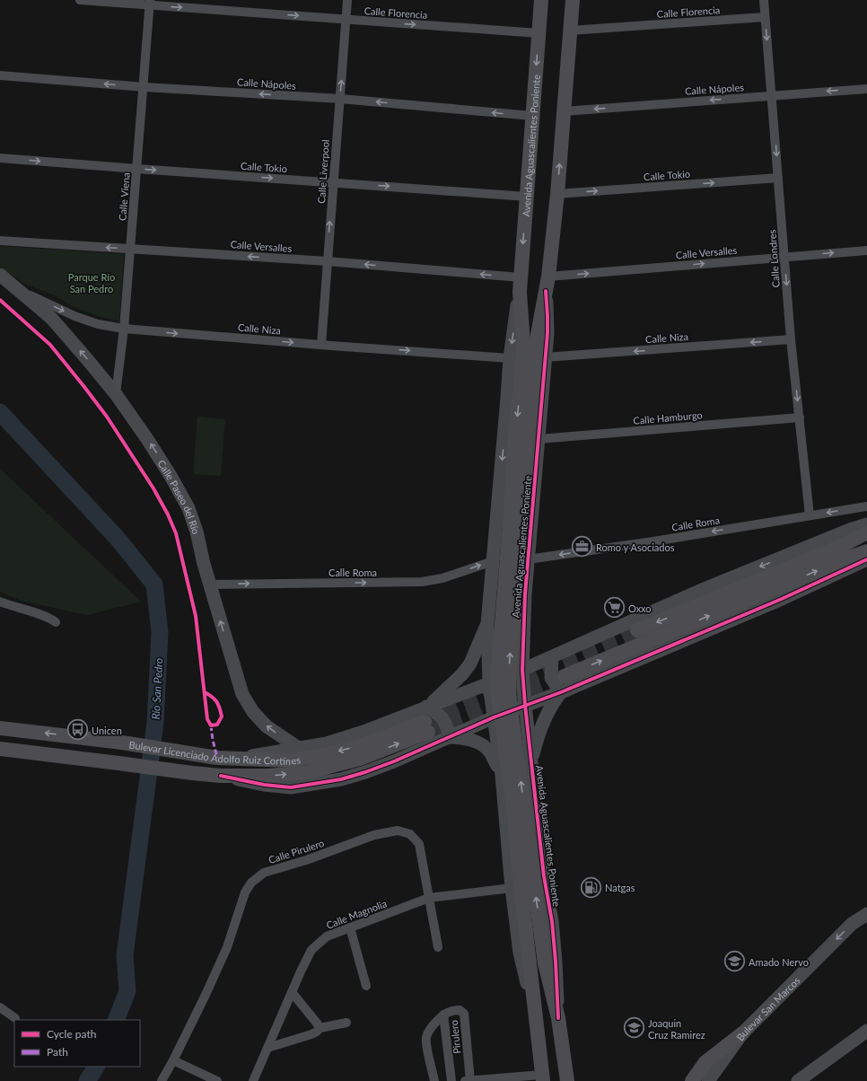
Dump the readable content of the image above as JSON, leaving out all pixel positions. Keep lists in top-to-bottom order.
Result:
{
  "streets": {
    "main road": ["Avenida Aguascalientes Poniente", "Bulevar Licenciado Adolfo Ruiz Cortines"],
    "street": [
      "Calle Florencia",
      "Calle Nápoles",
      "Calle Tokio",
      "Calle Liverpool",
      "Calle Viena",
      "Calle Versalles",
      "Calle Londres",
      "Calle Niza",
      "Calle Hamburgo",
      "Calle Paseo del Río",
      "Calle Roma",
      "Calle Pirulero",
      "Calle Magnolia",
      "Bulevar San Marcos",
      "Pirulero"
    ]
  },
  "crossings": [
    ["Calle Florencia", "Avenida Aguascalientes Poniente"],
    ["Calle Florencia", "Calle Liverpool"],
    ["Calle Florencia", "Calle Viena"],
    ["Calle Florencia", "Calle Londres"],
    ["Calle Nápoles", "Avenida Aguascalientes Poniente"],
    ["Calle Nápoles", "Calle Liverpool"],
    ["Calle Nápoles", "Calle Viena"],
    ["Calle Nápoles", "Calle Londres"],
    ["Avenida Aguascalientes Poniente", "Calle Tokio"],
    ["Avenida Aguascalientes Poniente", "Calle Versalles"],
    ["Avenida Aguascalientes Poniente", "Calle Niza"],
    ["Avenida Aguascalientes Poniente", "Calle Hamburgo"],
    ["Avenida Aguascalientes Poniente", "Calle Roma"],
    ["Avenida Aguascalientes Poniente", "Bulevar Licenciado Adolfo Ruiz Cortines"],
    ["Avenida Aguascalientes Poniente", "Calle Magnolia"],
    ["Calle Tokio", "Calle Liverpool"],
    ["Calle Tokio", "Calle Viena"],
    ["Calle Tokio", "Calle Londres"],
    ["Calle Liverpool", "Calle Versalles"],
    ["Calle Liverpool", "Calle Niza"],
    ["Calle Viena", "Calle Versalles"],
    ["Calle Viena", "Calle Niza"],
    ["Calle Viena", "Calle Paseo del Río"],
    ["Calle Versalles", "Calle Londres"],
    ["Calle Londres", "Calle Niza"],
    ["Calle Londres", "Calle Hamburgo"],
    ["Calle Londres", "Calle Roma"],
    ["Calle Niza", "Calle Paseo del Río"],
    ["Calle Paseo del Río", "Calle Roma"],
    ["Calle Paseo del Río", "Bulevar Licenciado Adolfo Ruiz Cortines"],
    ["Calle Pirulero", "Calle Magnolia"]
  ],
  "one_way": [
    "Calle Florencia",
    "Calle Nápoles",
    "Calle Tokio",
    "Calle Liverpool",
    "Calle Londres",
    "Calle Paseo del Río"
  ],
  "water": ["Río San Pedro"],
  "parks": ["Parque Río San Pedro"],
  "places": {
    "office": ["Romo y Asociados"],
    "supermarket": ["Oxxo"],
    "bus stop": ["Unicen"],
    "fuel station": ["Natgas"],
    "school or university": ["Amado Nervo", "Joaquin Cruz Ramirez"]
  },
  "legend": ["Cycle path", "Path"]
}
